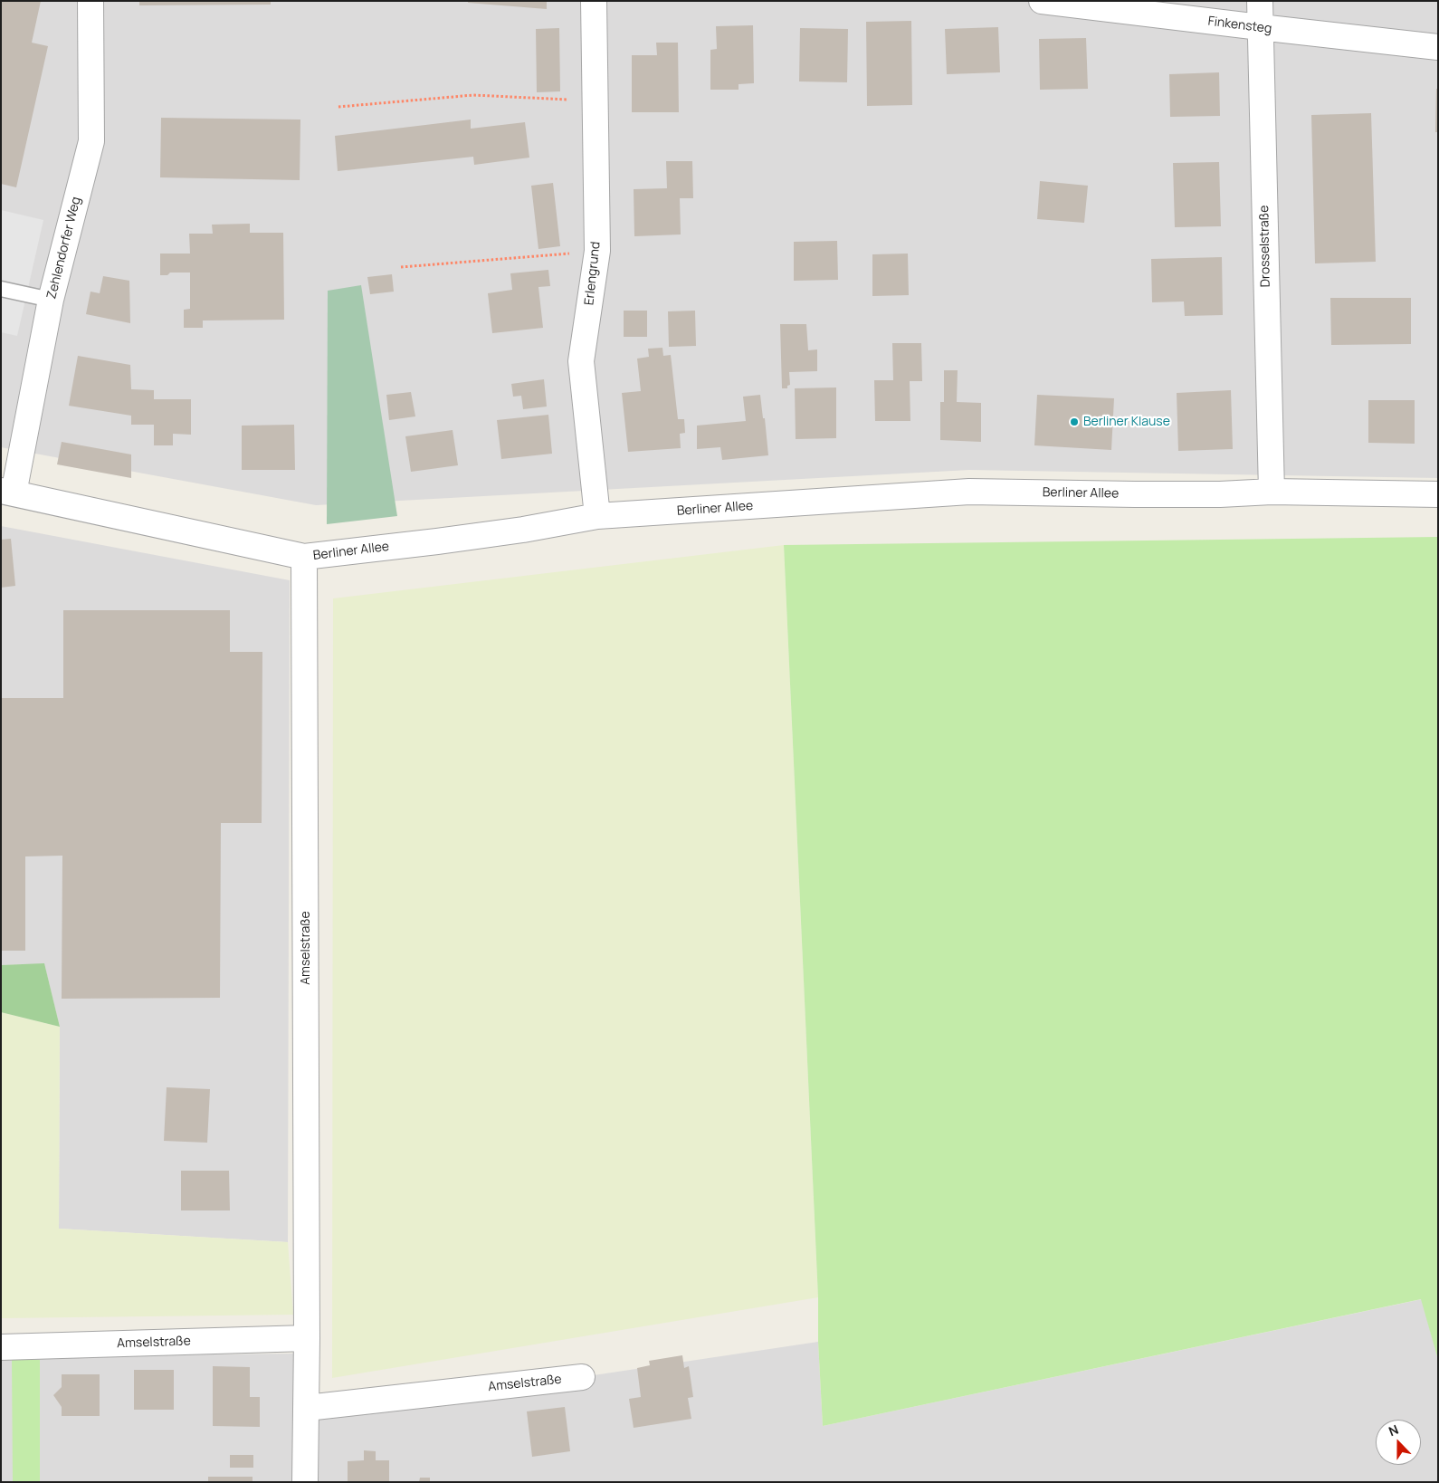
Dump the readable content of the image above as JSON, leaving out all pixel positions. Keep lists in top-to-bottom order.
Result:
{
  "streets": {
    "street": [
      "Finkensteg",
      "Drosselstraße",
      "Zehlendorfer Weg",
      "Erlengrund",
      "Berliner Allee",
      "Amselstraße"
    ]
  },
  "crossings": [
    ["Finkensteg", "Drosselstraße"],
    ["Drosselstraße", "Berliner Allee"],
    ["Zehlendorfer Weg", "Berliner Allee"],
    ["Erlengrund", "Berliner Allee"],
    ["Berliner Allee", "Amselstraße"]
  ],
  "places": ["Berliner Klause"],
  "north": "top"
}
